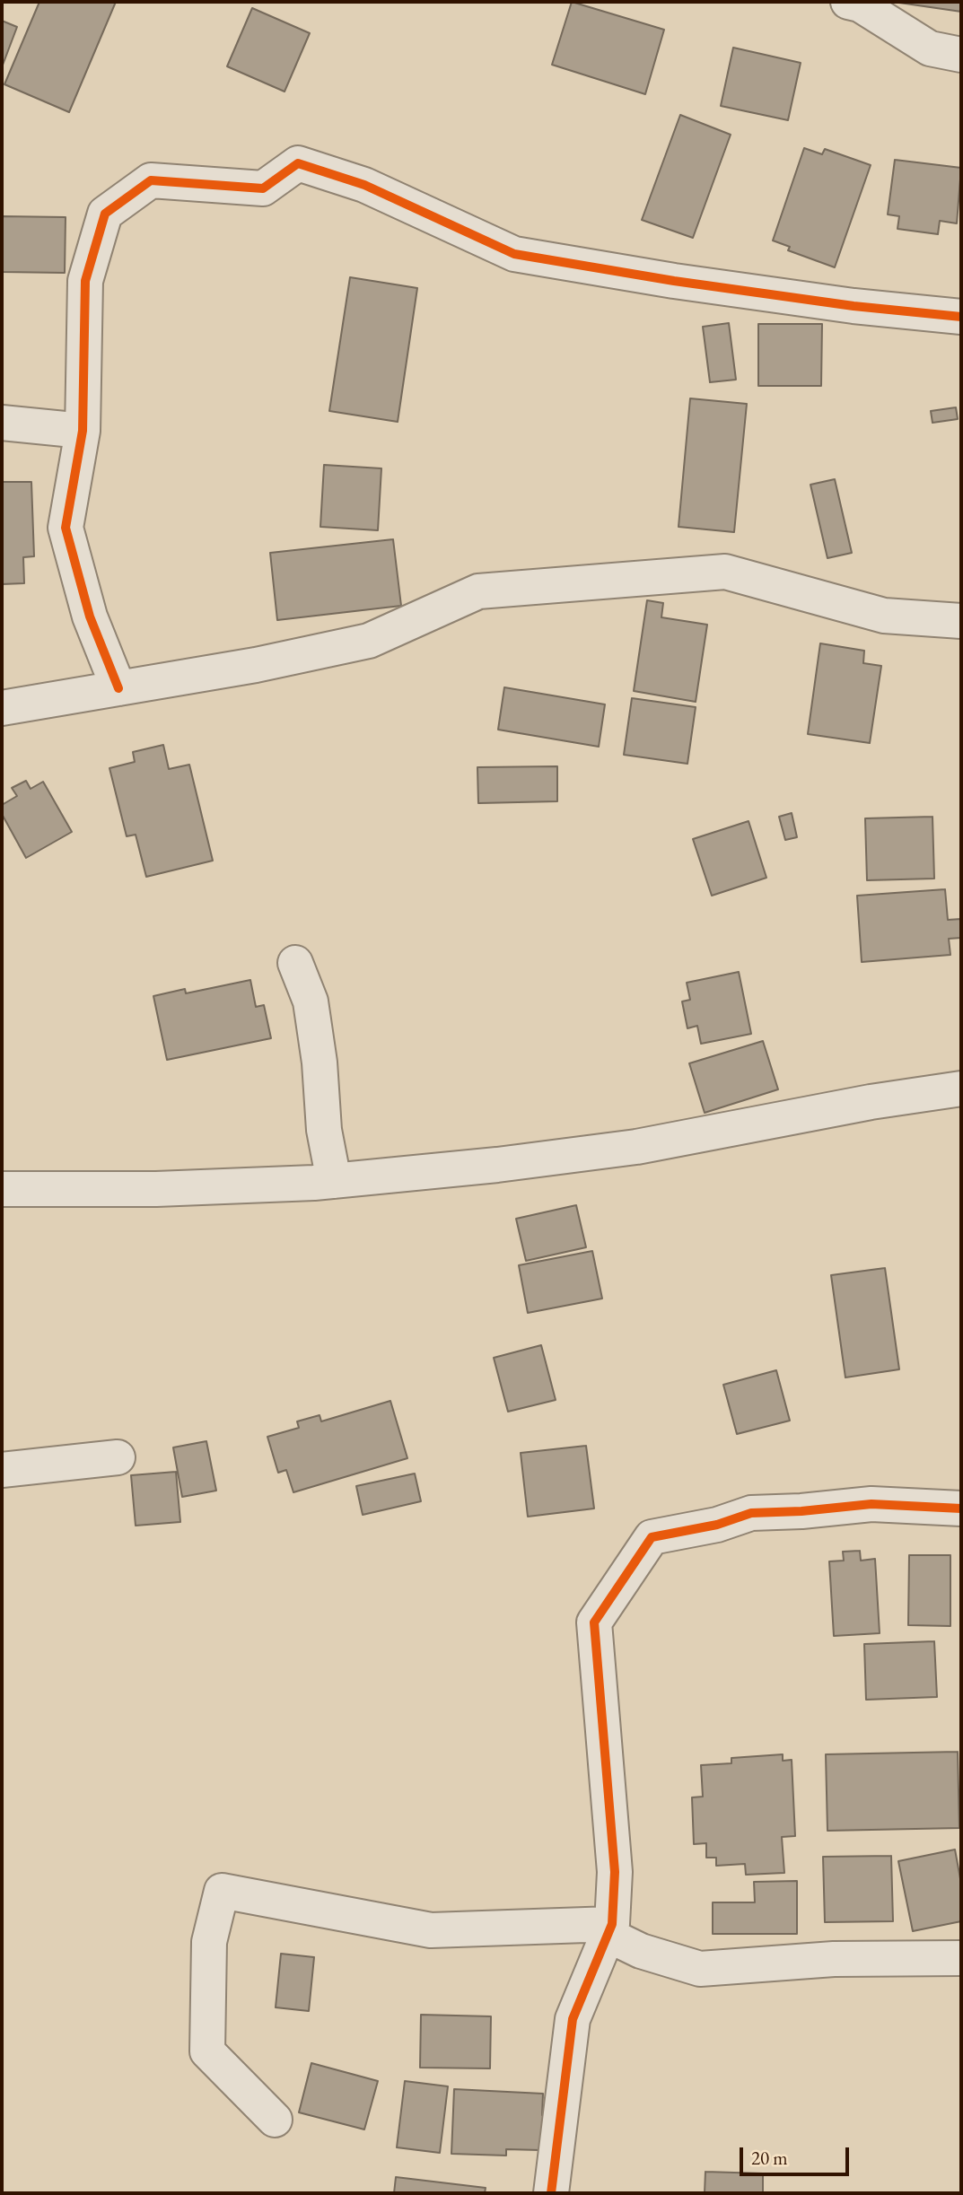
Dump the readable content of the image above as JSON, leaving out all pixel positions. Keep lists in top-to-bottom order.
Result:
{
  "scale_bar": "20 m"
}
